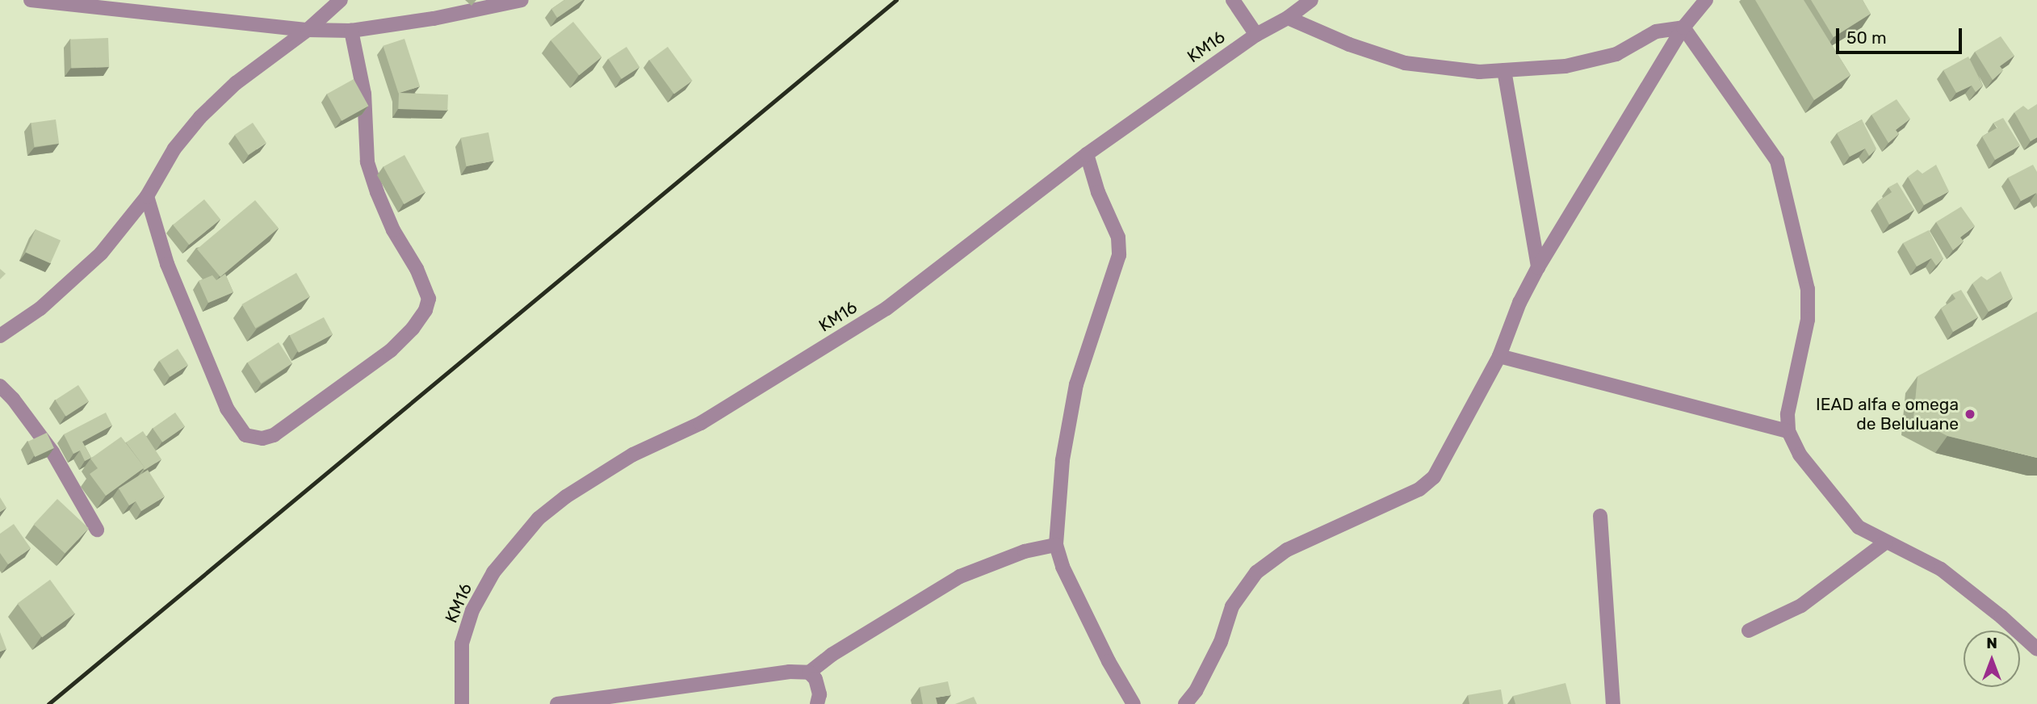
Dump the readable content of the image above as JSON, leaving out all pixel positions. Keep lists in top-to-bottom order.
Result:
{
  "streets": {
    "street": ["KM16"]
  },
  "places": ["IEAD alfa e omega de Beluluane"],
  "scale_bar": "50 m",
  "north": "top"
}
